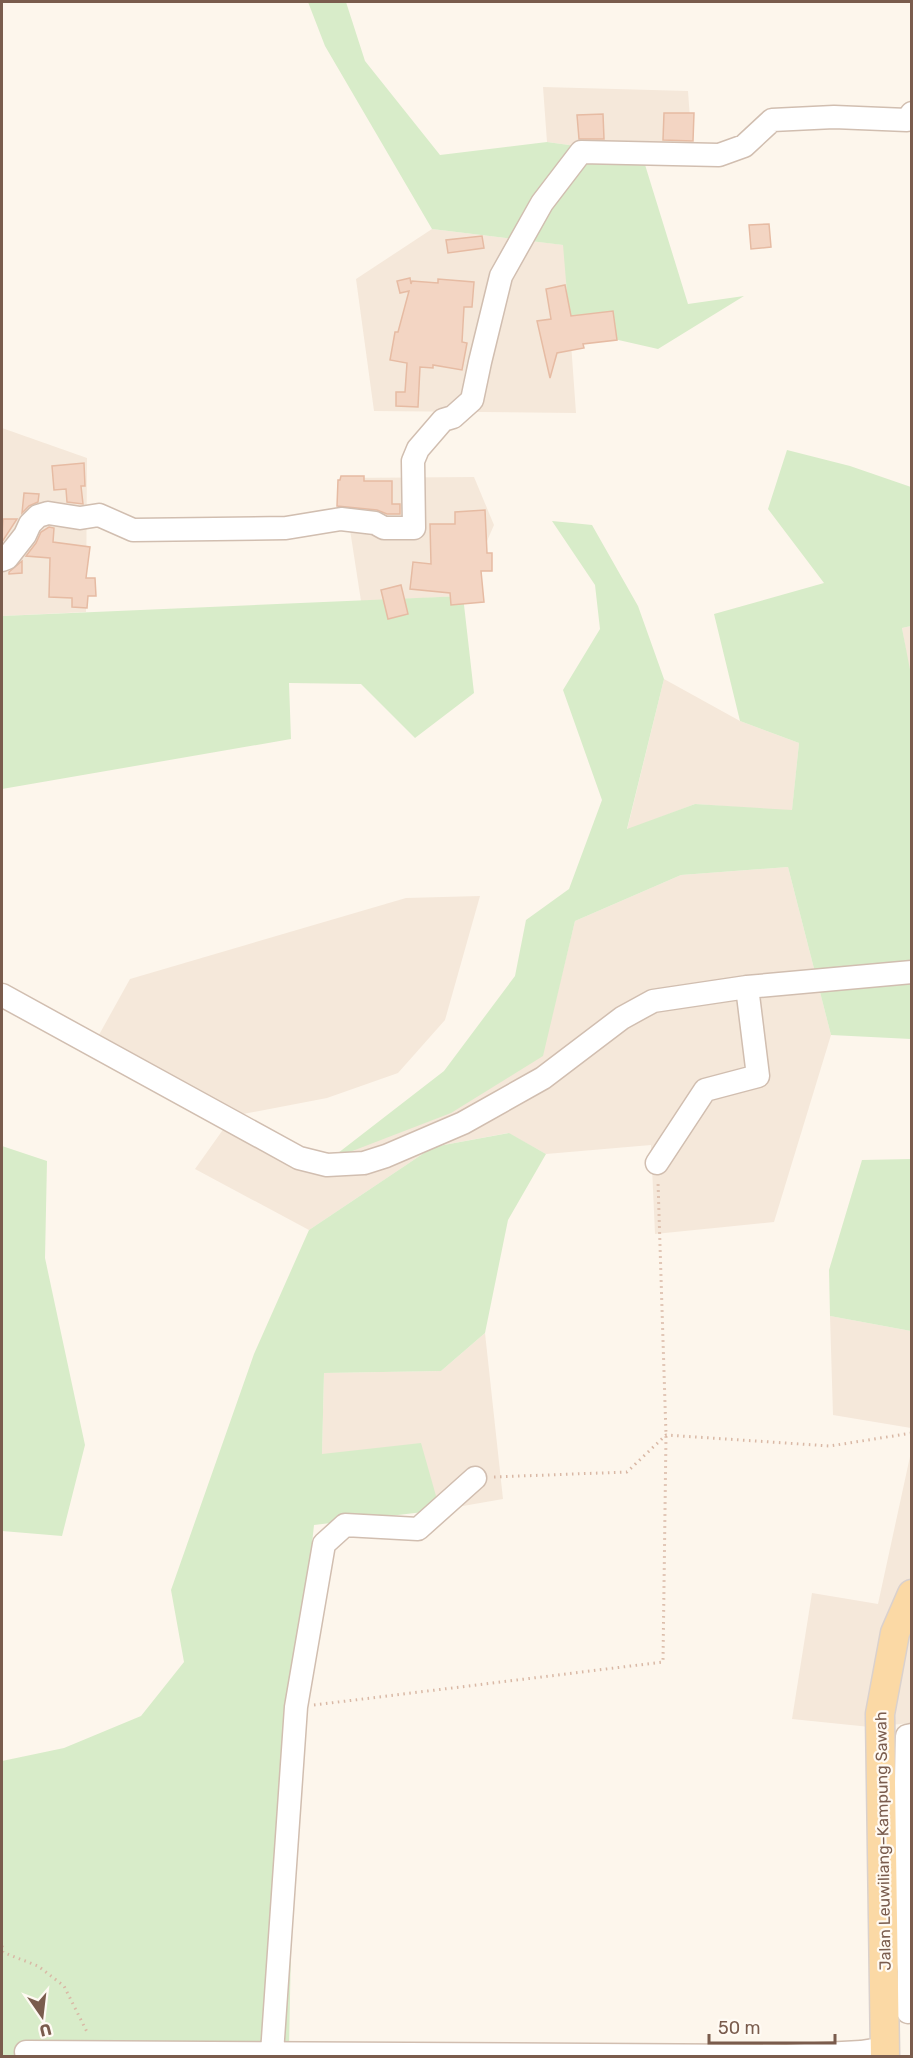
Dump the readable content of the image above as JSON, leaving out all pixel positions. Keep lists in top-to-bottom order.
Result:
{
  "streets": {
    "main road": ["Jalan Leuwiliang–Kampung Sawah"]
  },
  "scale_bar": "50 m",
  "north": "bottom"
}
